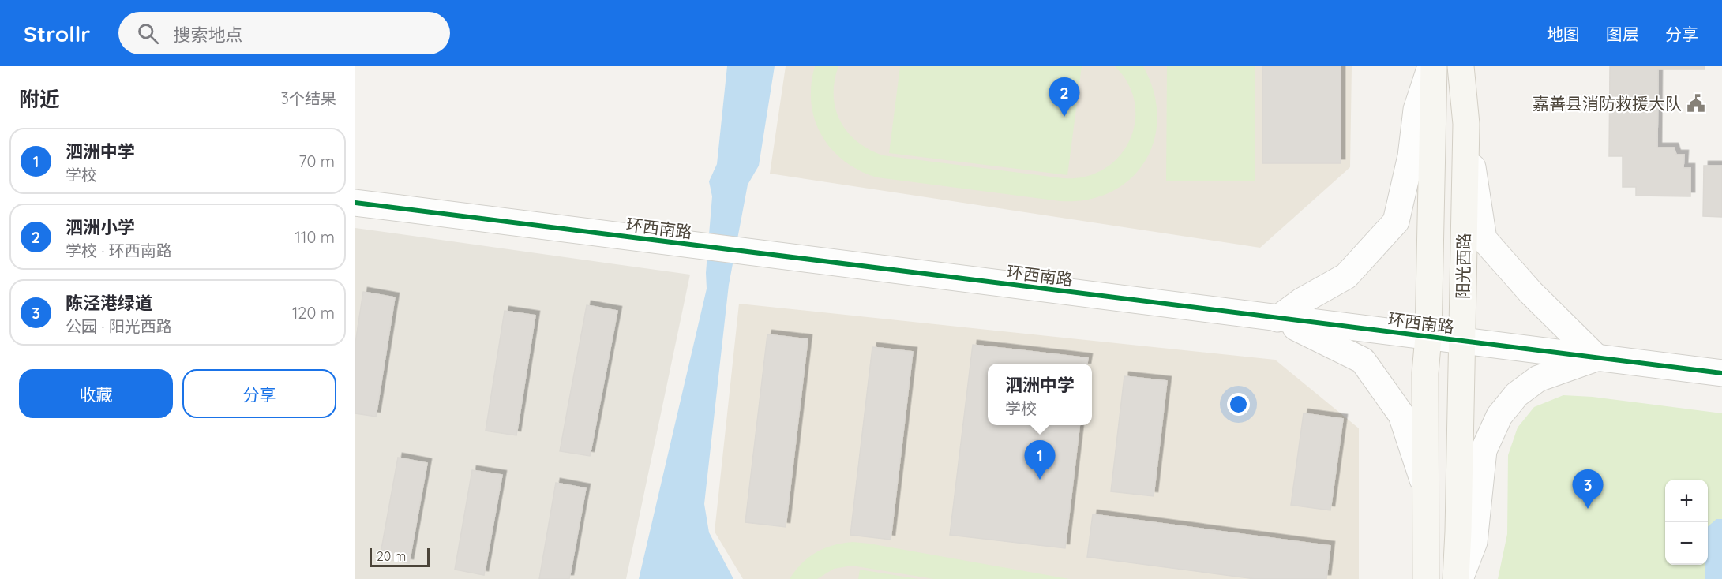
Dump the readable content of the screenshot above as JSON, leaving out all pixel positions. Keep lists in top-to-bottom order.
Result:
{
  "streets": {
    "main road": ["阳光西路"],
    "street": ["环西南路"]
  },
  "crossings": [
    ["环西南路", "阳光西路"]
  ],
  "places": {
    "public building": ["嘉善县消防救援大队"]
  },
  "scale_bar": "20 m",
  "page": {
    "header": "Strollr",
    "search": "搜索地点",
    "nav": ["地图", "图层", "分享"],
    "heading": ["附近", "3个结果"],
    "pins": ["2", "1", "3"],
    "list": [
      {
        "mark": "1",
        "name": "泗洲中学",
        "note": "学校",
        "value": "70 m"
      },
      {
        "mark": "2",
        "name": "泗洲小学",
        "note": "学校 · 环西南路",
        "value": "110 m"
      },
      {
        "mark": "3",
        "name": "陈泾港绿道",
        "note": "公园 · 阳光西路",
        "value": "120 m"
      }
    ],
    "buttons": ["收藏", "分享"],
    "popup": ["泗洲中学", "学校"],
    "map_buttons": ["+", "−"],
    "scale": "20 m"
  }
}
